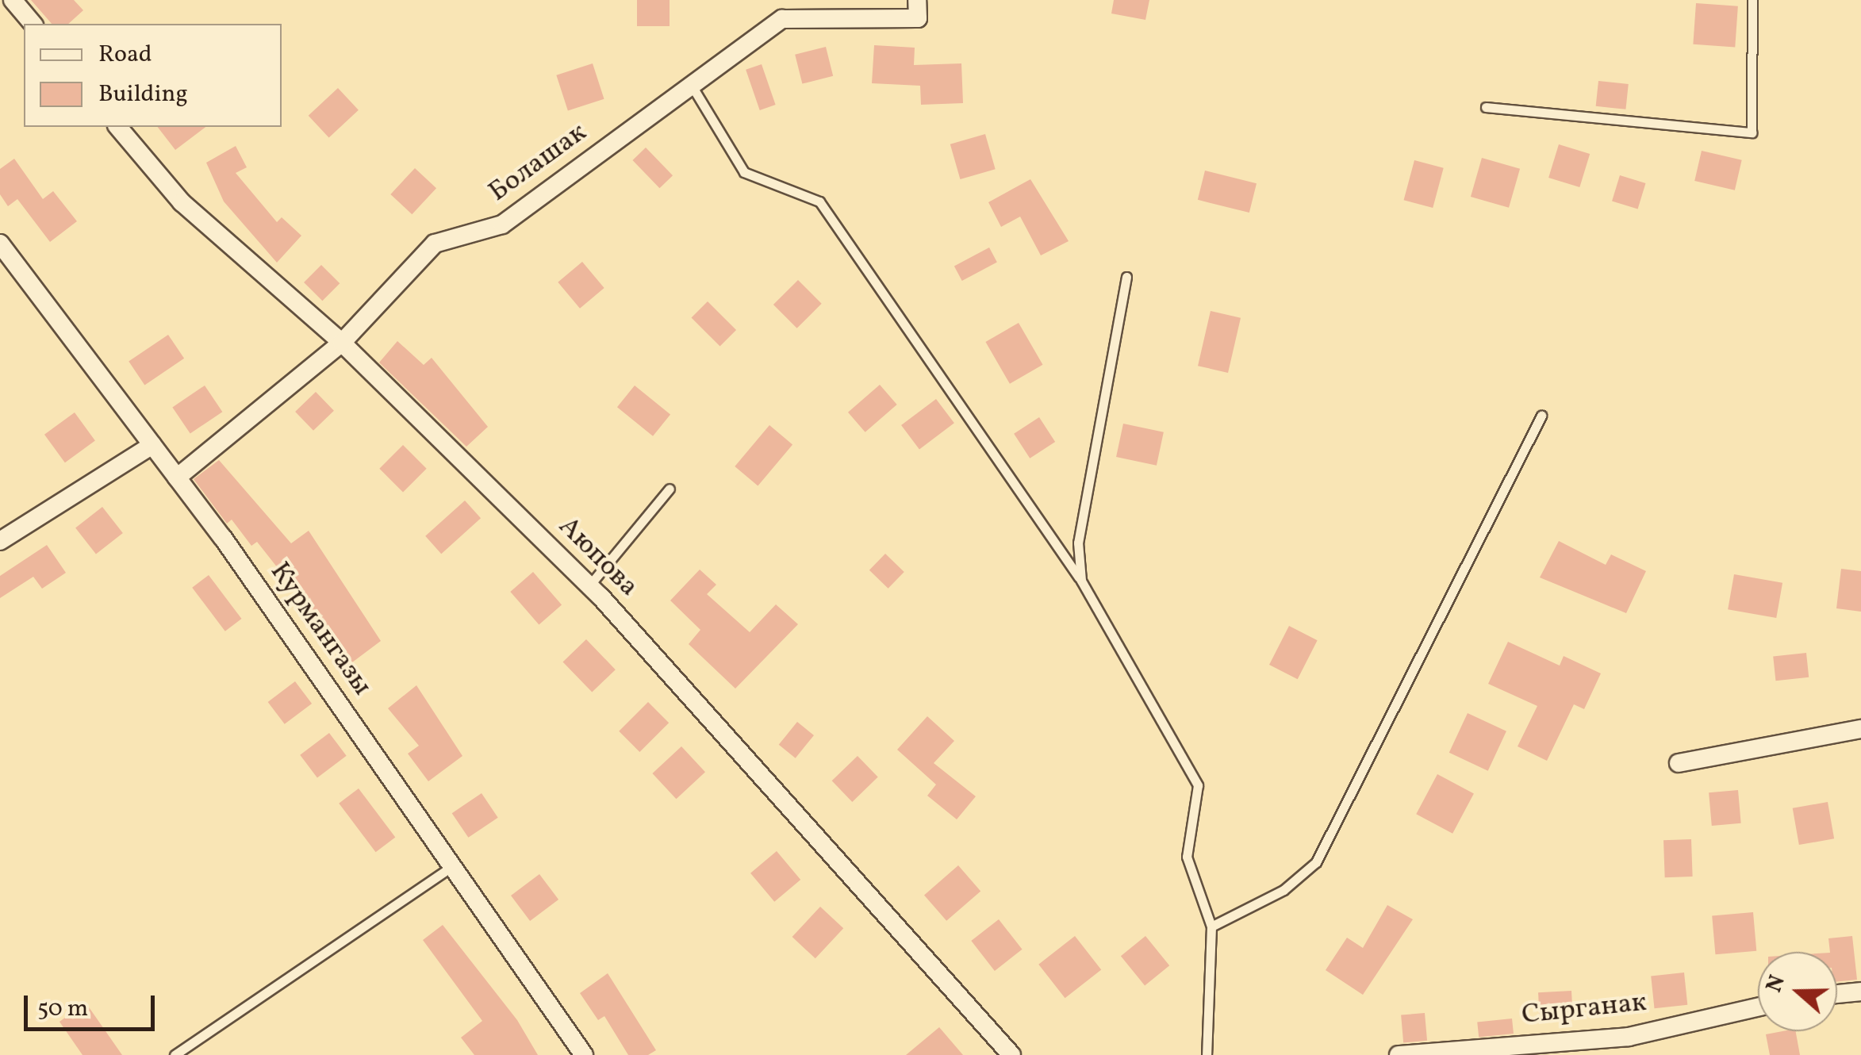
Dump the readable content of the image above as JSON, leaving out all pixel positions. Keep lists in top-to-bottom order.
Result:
{
  "streets": {
    "street": [
      "Болашак",
      "Аюпова",
      "Курмангазы",
      "Сырганак"
    ]
  },
  "crossings": [
    ["Болашак", "Аюпова"],
    ["Болашак", "Курмангазы"]
  ],
  "legend": ["Road", "Building"],
  "scale_bar": "50 m",
  "north": "left"
}
